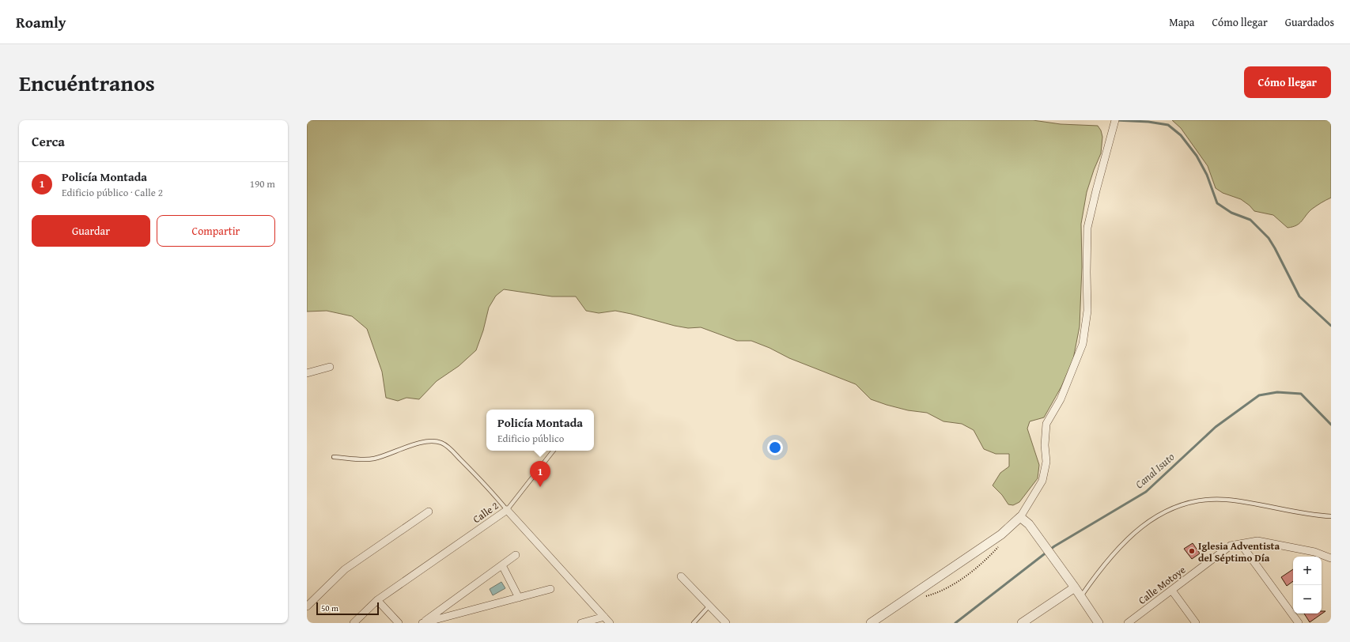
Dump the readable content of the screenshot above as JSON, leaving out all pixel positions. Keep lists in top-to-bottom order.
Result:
{
  "streets": {
    "street": ["Calle 2", "Calle Motoye"]
  },
  "water": ["Canal Isuto"],
  "places": ["Iglesia Adventista del Séptimo Día"],
  "scale_bar": "50 m",
  "page": {
    "header": "Roamly",
    "nav": ["Mapa", "Cómo llegar", "Guardados"],
    "title": "Encuéntranos",
    "buttons": [
      "Cómo llegar",
      ["Guardar", "Compartir"]
    ],
    "heading": "Cerca",
    "list": [
      {
        "mark": "1",
        "name": "Policía Montada",
        "note": "Edificio público · Calle 2",
        "value": "190 m"
      }
    ],
    "popup": ["Policía Montada", "Edificio público"],
    "pins": "1",
    "map_buttons": ["+", "−"],
    "scale": "50 m"
  }
}
